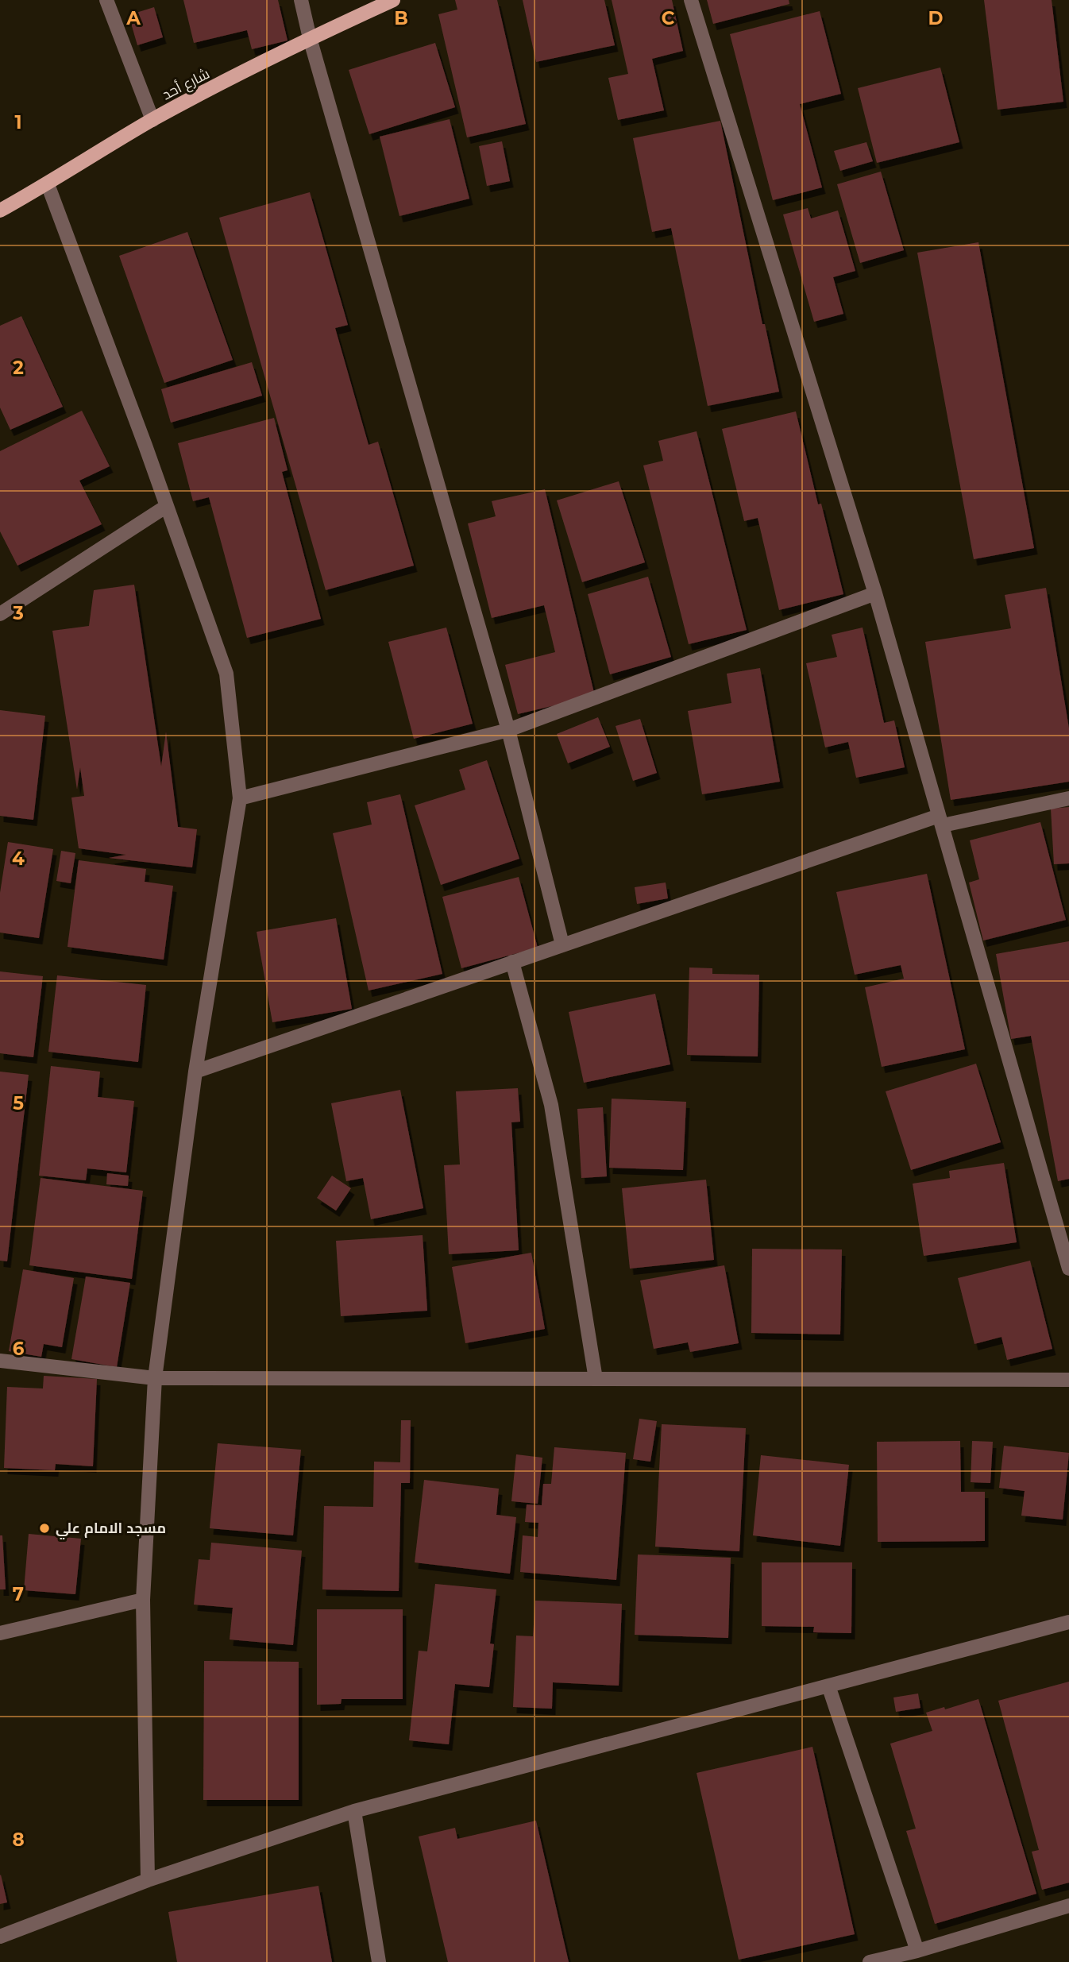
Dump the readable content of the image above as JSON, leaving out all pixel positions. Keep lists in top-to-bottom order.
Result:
{
  "streets": {
    "main road": ["شارع أحد"]
  },
  "places": ["مسجد الامام علي"],
  "grid": {
    "columns": [
      "A",
      "B",
      "C",
      "D"
    ],
    "rows": [
      "1",
      "2",
      "3",
      "4",
      "5",
      "6",
      "7",
      "8"
    ]
  }
}
